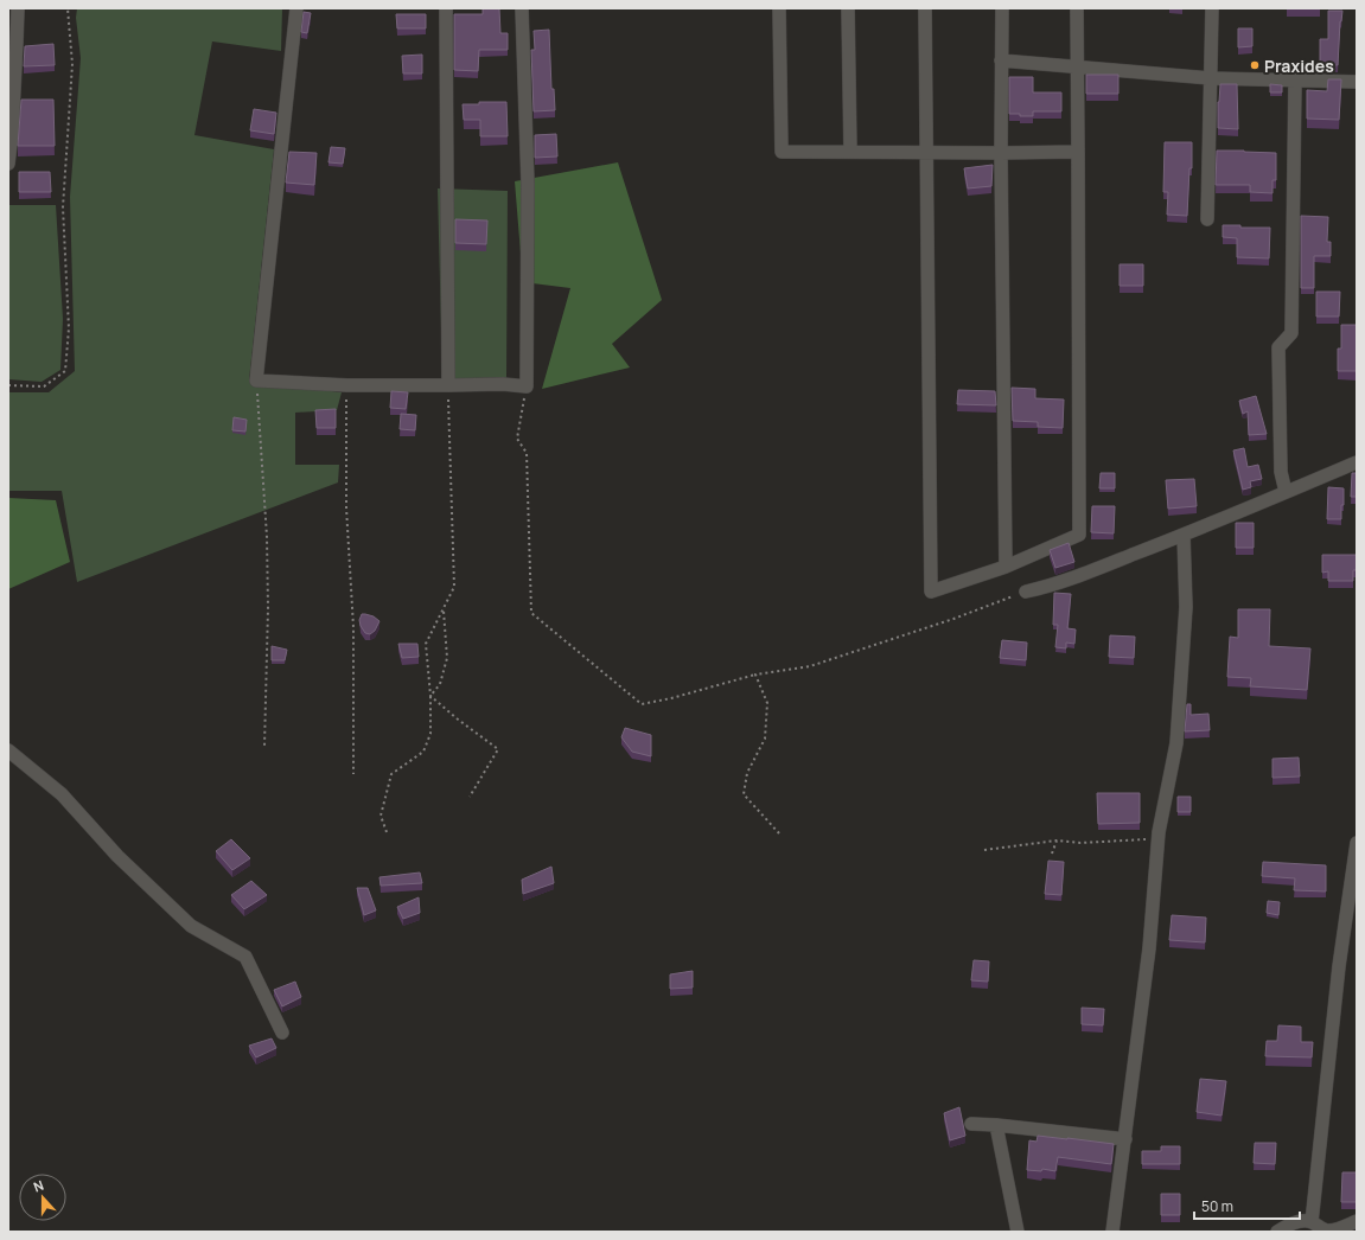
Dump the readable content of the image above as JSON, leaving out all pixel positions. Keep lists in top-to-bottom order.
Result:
{
  "places": ["Praxides"],
  "scale_bar": "50 m",
  "north": "top"
}
